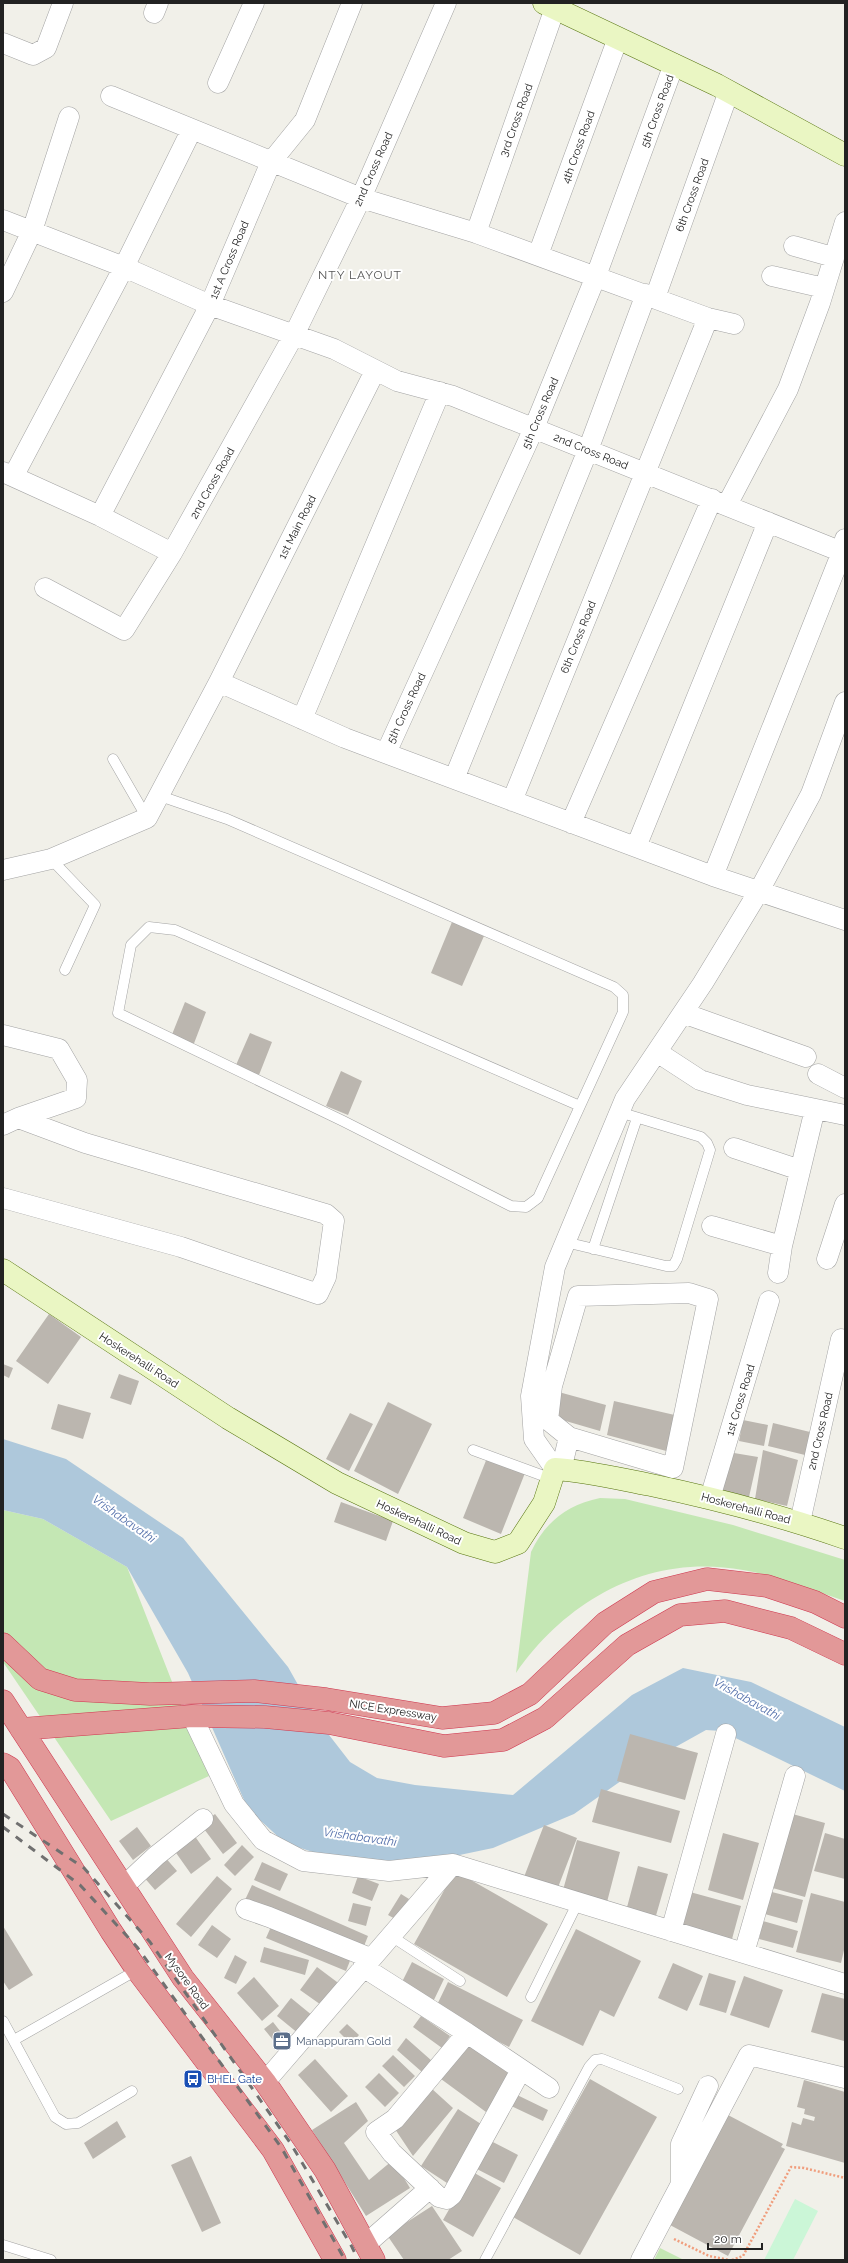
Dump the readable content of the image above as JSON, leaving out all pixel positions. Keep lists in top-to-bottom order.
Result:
{
  "streets": {
    "highway": ["NICE Expressway", "Mysore Road"],
    "street": [
      "5th Cross Road",
      "3rd Cross Road",
      "4th Cross Road",
      "2nd Cross Road",
      "6th Cross Road",
      "1st A Cross Road",
      "1st Main Road",
      "Hoskerehalli Road",
      "1st Cross Road"
    ]
  },
  "crossings": [
    ["5th Cross Road", "2nd Cross Road"],
    ["2nd Cross Road", "6th Cross Road"],
    ["2nd Cross Road", "1st A Cross Road"],
    ["2nd Cross Road", "1st Main Road"],
    ["2nd Cross Road", "Hoskerehalli Road"],
    ["Hoskerehalli Road", "1st Cross Road"]
  ],
  "districts": ["NTY LAYOUT"],
  "water": ["Vrishabavathi"],
  "places": {
    "office": ["Manappuram Gold"],
    "bus stop": ["BHEL Gate"]
  },
  "scale_bar": "20 m"
}
